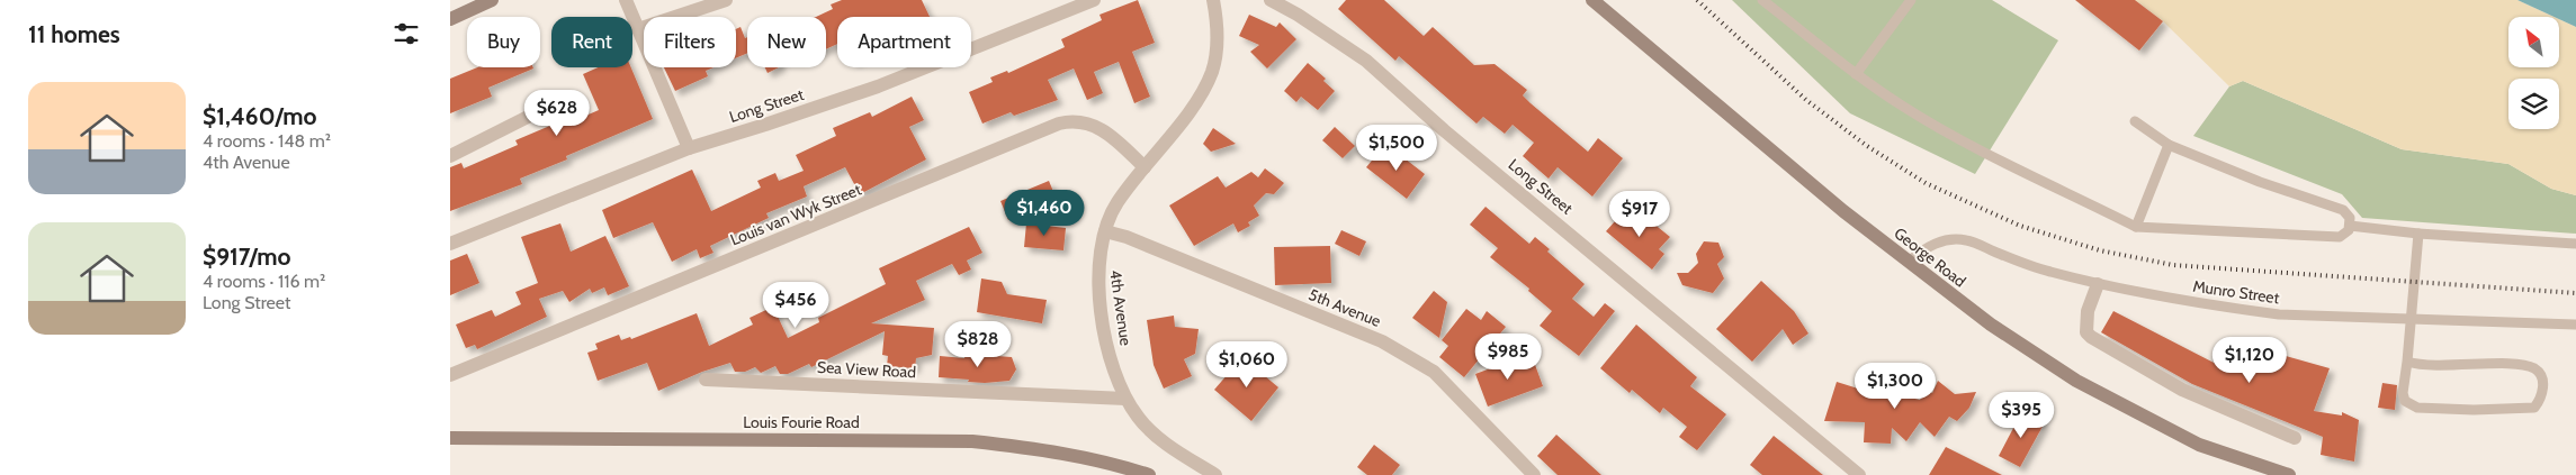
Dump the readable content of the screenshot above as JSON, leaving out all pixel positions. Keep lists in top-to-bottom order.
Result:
{
  "streets": {
    "street": [
      "Long Street",
      "Louis van Wyk Street",
      "George Road",
      "4th Avenue",
      "5th Avenue",
      "Sea View Road",
      "Louis Fourie Road"
    ],
    "lane": ["Munro Street"]
  },
  "crossings": [
    ["Louis van Wyk Street", "4th Avenue"],
    ["George Road", "Munro Street"],
    ["4th Avenue", "5th Avenue"],
    ["4th Avenue", "Sea View Road"]
  ],
  "north": "top left",
  "page": {
    "heading": "11 homes",
    "chip": [
      "Buy",
      "Rent",
      "Filters",
      "New",
      "Apartment"
    ],
    "list": [
      {
        "name": "$1,460/mo",
        "note": "4 rooms · 148 m² · 4th Avenue"
      },
      {
        "name": "$917/mo",
        "note": "4 rooms · 116 m² · Long Street"
      }
    ],
    "price": [
      "$628",
      "$1,500",
      "$1,460",
      "$917",
      "$456",
      "$828",
      "$985",
      "$1,120",
      "$1,060",
      "$1,300",
      "$395"
    ]
  }
}
